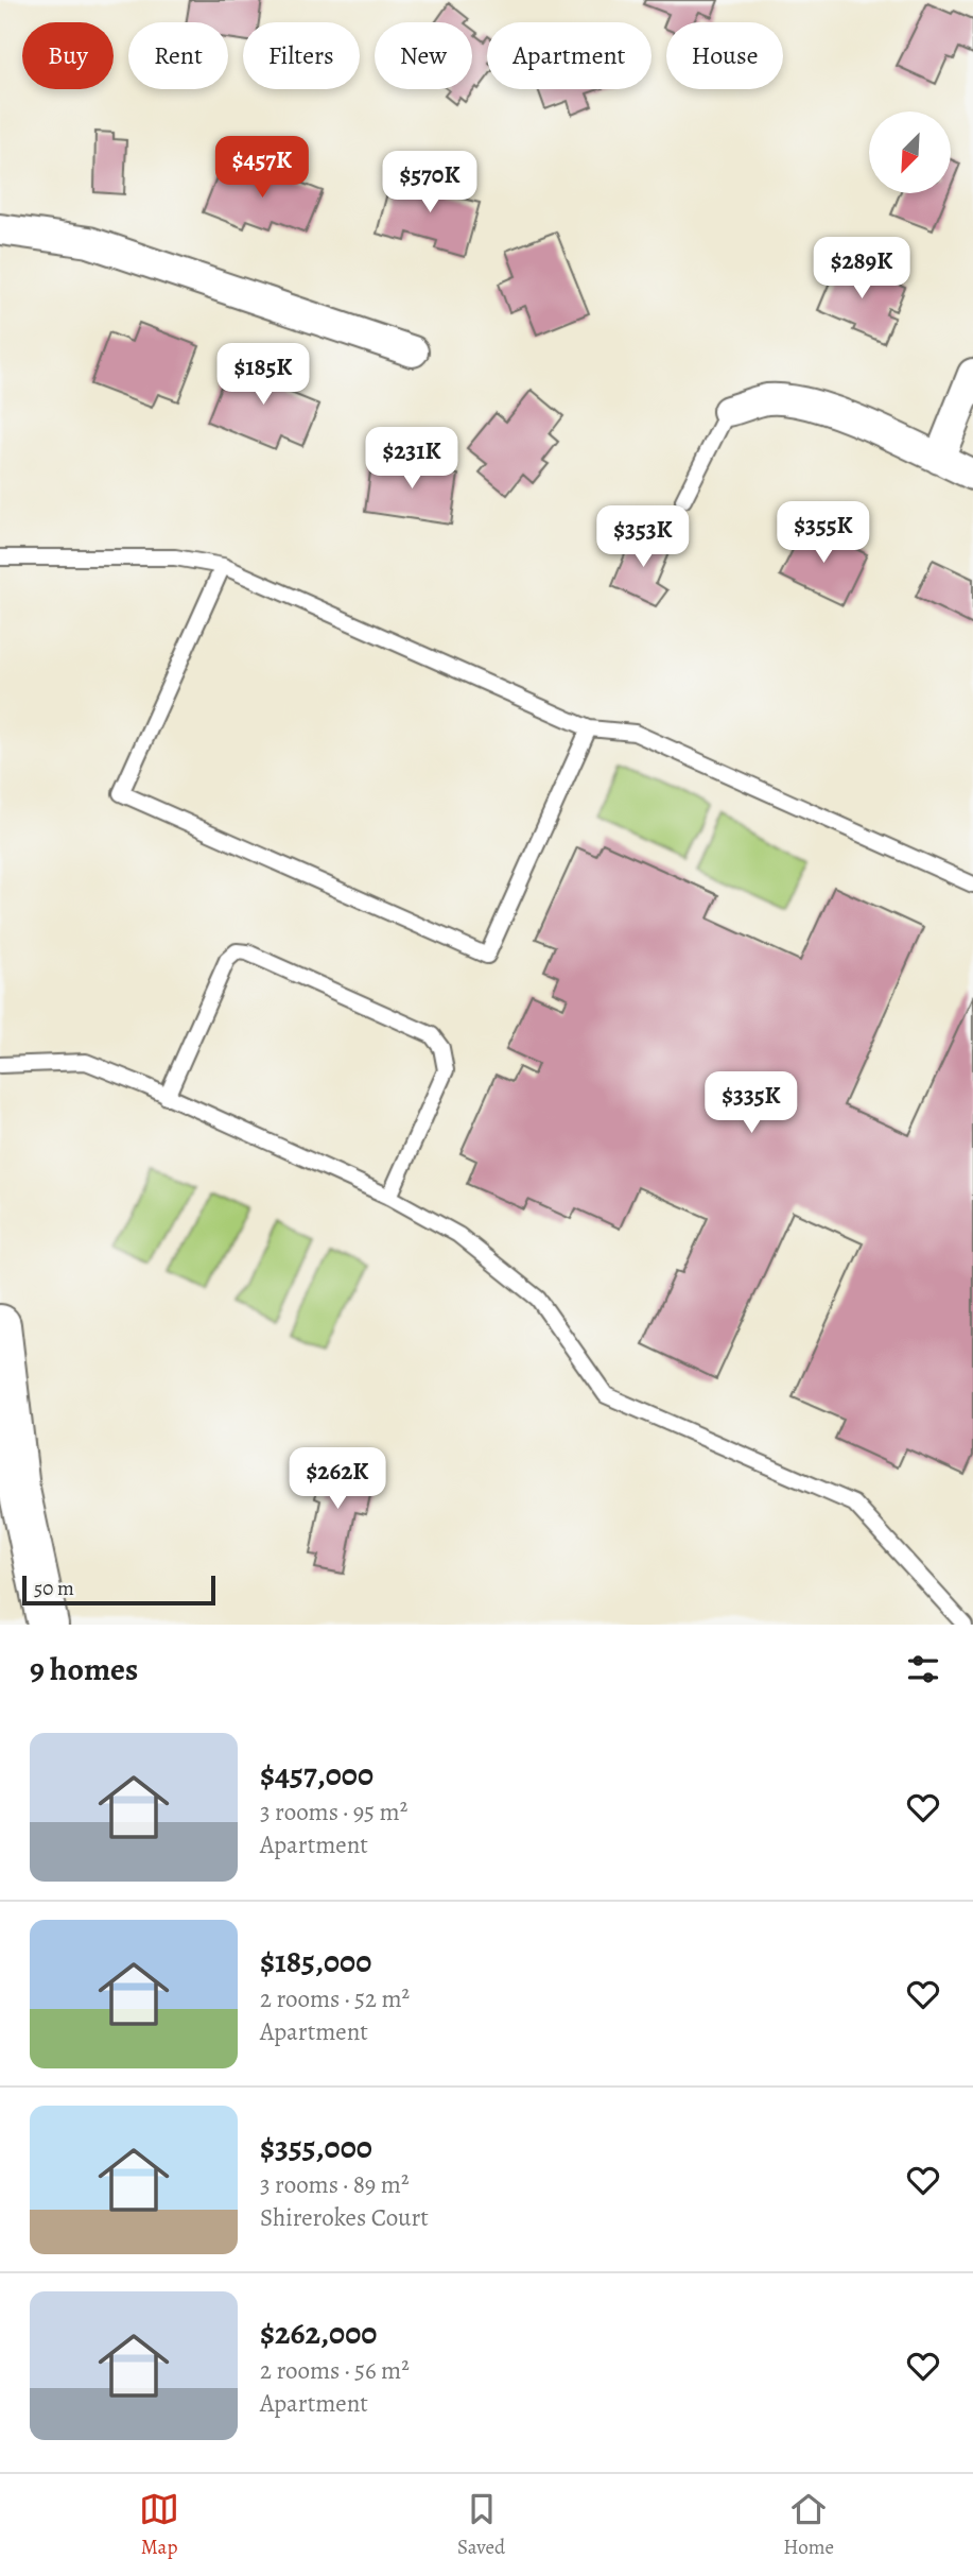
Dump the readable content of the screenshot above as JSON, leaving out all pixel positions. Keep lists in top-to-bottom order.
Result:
{
  "scale_bar": "50 m",
  "north": "bottom left",
  "page": {
    "chip": [
      "Buy",
      "Rent",
      "Filters",
      "New",
      "Apartment",
      "House"
    ],
    "price": [
      "$457K",
      "$570K",
      "$289K",
      "$185K",
      "$231K",
      "$355K",
      "$353K",
      "$335K",
      "$262K"
    ],
    "scale": "50 m",
    "heading": "9 homes",
    "list": [
      {
        "name": "$457,000",
        "note": "3 rooms · 95 m² · Apartment"
      },
      {
        "name": "$185,000",
        "note": "2 rooms · 52 m² · Apartment"
      },
      {
        "name": "$355,000",
        "note": "3 rooms · 89 m² · Shirerokes Court"
      },
      {
        "name": "$262,000",
        "note": "2 rooms · 56 m² · Apartment"
      }
    ],
    "tabs": ["Map", "Saved", "Home"]
  }
}
